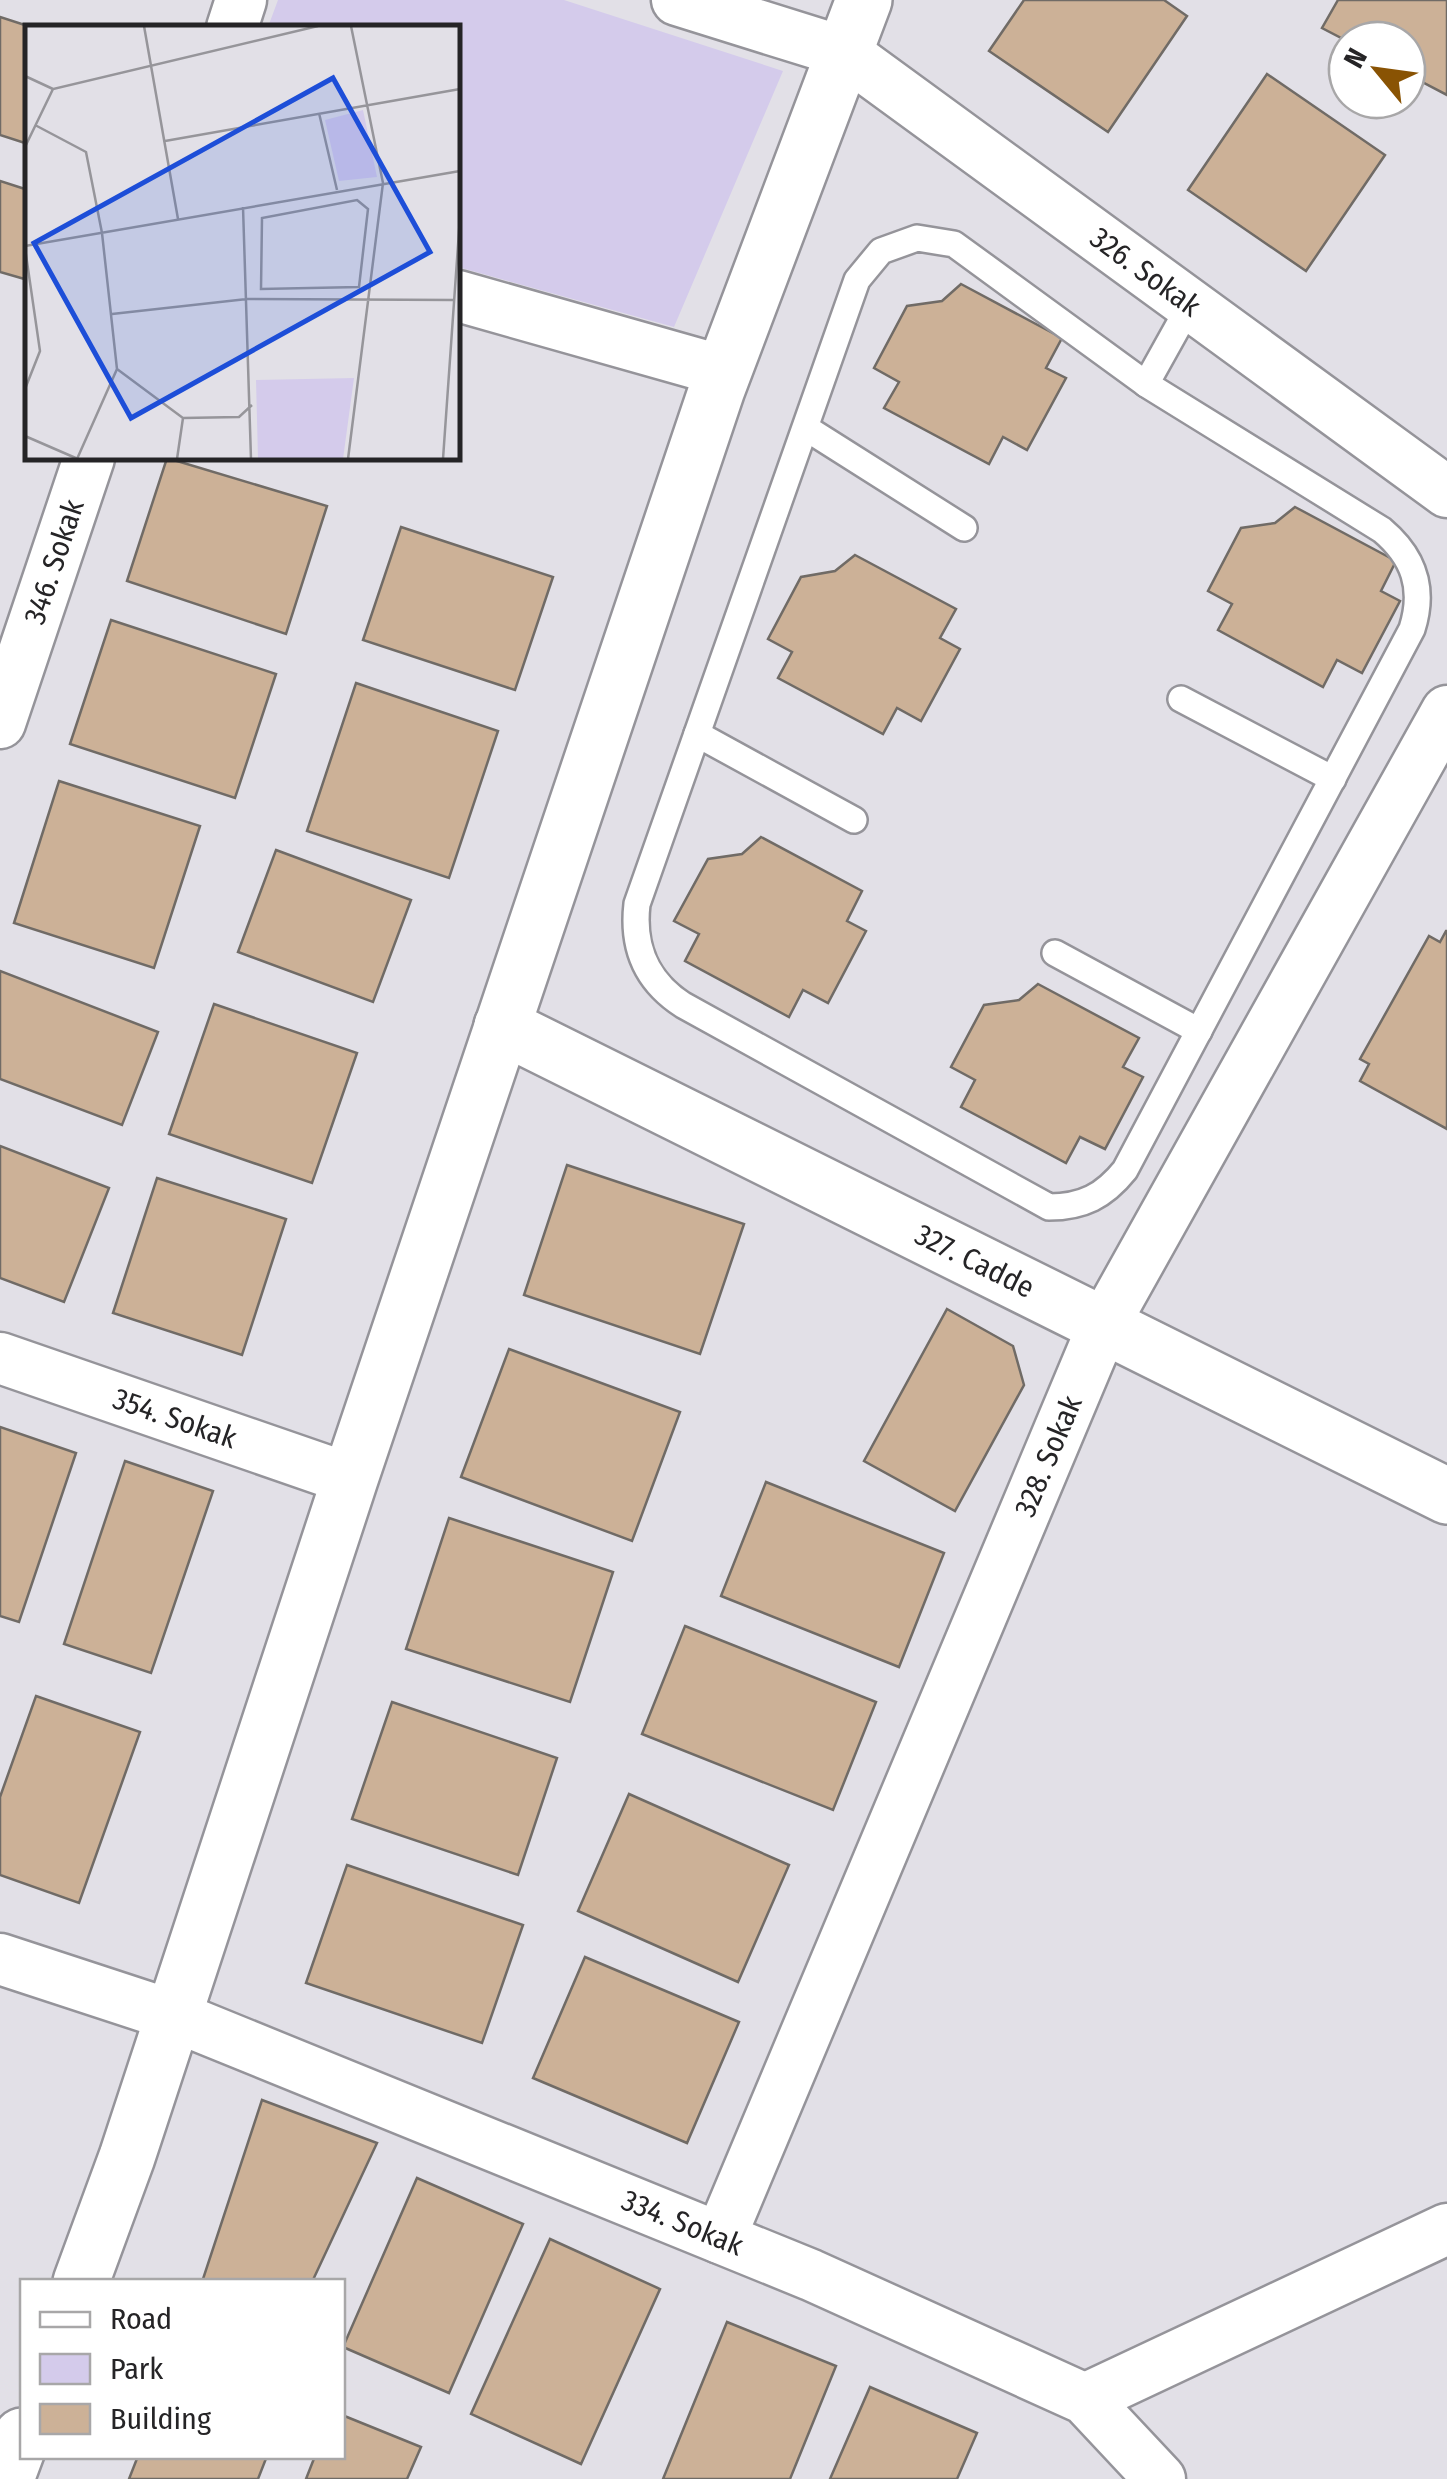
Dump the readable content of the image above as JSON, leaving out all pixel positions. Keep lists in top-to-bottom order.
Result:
{
  "streets": {
    "street": [
      "326. Sokak",
      "346. Sokak",
      "327. Cadde",
      "354. Sokak",
      "328. Sokak",
      "334. Sokak"
    ]
  },
  "crossings": [
    ["327. Cadde", "328. Sokak"],
    ["328. Sokak", "334. Sokak"]
  ],
  "legend": ["Road", "Park", "Building"],
  "north": "top left"
}
